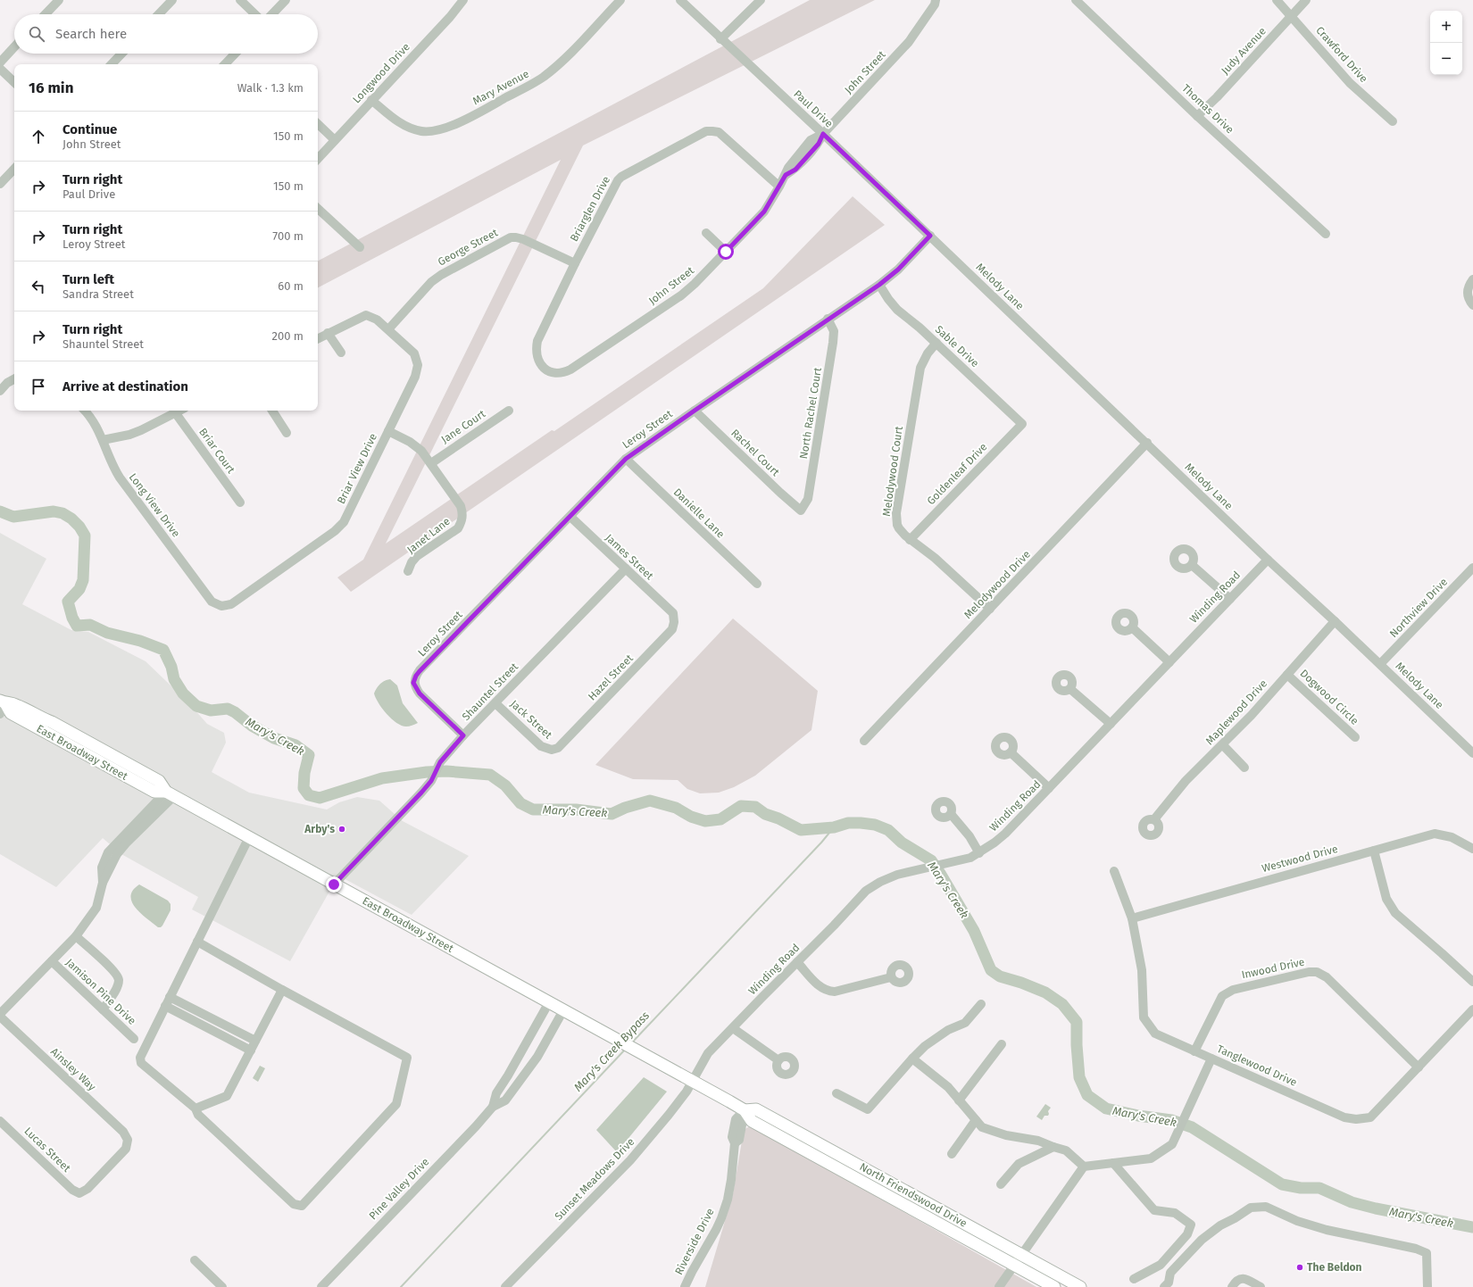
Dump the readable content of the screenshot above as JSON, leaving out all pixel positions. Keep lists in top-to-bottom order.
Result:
{
  "streets": {
    "main road": ["East Broadway Street", "North Friendswood Drive"],
    "street": [
      "Judy Avenue",
      "Crawford Drive",
      "John Street",
      "Longwood Drive",
      "Mary Avenue",
      "Paul Drive",
      "Thomas Drive",
      "Briarglen Drive",
      "George Street",
      "Melody Lane",
      "Sable Drive",
      "North Rachel Court",
      "Jane Court",
      "Leroy Street",
      "Briar Court",
      "Rachel Court",
      "Briar View Drive",
      "Melodywood Court",
      "Goldenleaf Drive",
      "Long View Drive",
      "Danielle Lane",
      "Janet Lane",
      "James Street",
      "Melodywood Drive",
      "Winding Road",
      "Northview Drive",
      "Hazel Street",
      "Shauntel Street",
      "Dogwood Circle",
      "Maplewood Drive",
      "Jack Street",
      "Westwood Drive",
      "Inwood Drive",
      "Jamison Pine Drive",
      "Tanglewood Drive",
      "Ainsley Way",
      "Lucas Street",
      "Sunset Meadows Drive",
      "Pine Valley Drive",
      "Riverside Drive"
    ]
  },
  "crossings": [
    ["Judy Avenue", "Crawford Drive"],
    ["Judy Avenue", "Thomas Drive"],
    ["John Street", "Paul Drive"],
    ["John Street", "Briarglen Drive"],
    ["Longwood Drive", "Mary Avenue"],
    ["Paul Drive", "Melody Lane"],
    ["Paul Drive", "Leroy Street"],
    ["Briarglen Drive", "George Street"],
    ["George Street", "Briar View Drive"],
    ["Melody Lane", "Leroy Street"],
    ["Melody Lane", "Melodywood Drive"],
    ["Melody Lane", "Winding Road"],
    ["Melody Lane", "Northview Drive"],
    ["Melody Lane", "Maplewood Drive"],
    ["Sable Drive", "Leroy Street"],
    ["Sable Drive", "Melodywood Court"],
    ["Sable Drive", "Goldenleaf Drive"],
    ["North Rachel Court", "Leroy Street"],
    ["North Rachel Court", "Rachel Court"],
    ["Jane Court", "Janet Lane"],
    ["Leroy Street", "Rachel Court"],
    ["Leroy Street", "Danielle Lane"],
    ["Leroy Street", "James Street"],
    ["Leroy Street", "Shauntel Street"],
    ["Briar View Drive", "Long View Drive"],
    ["Briar View Drive", "Janet Lane"],
    ["Melodywood Court", "Goldenleaf Drive"],
    ["Melodywood Court", "Melodywood Drive"],
    ["James Street", "Hazel Street"],
    ["James Street", "Shauntel Street"],
    ["Winding Road", "Sunset Meadows Drive"],
    ["Winding Road", "North Friendswood Drive"],
    ["Hazel Street", "Jack Street"],
    ["Shauntel Street", "Jack Street"],
    ["Shauntel Street", "East Broadway Street"],
    ["Dogwood Circle", "Maplewood Drive"],
    ["East Broadway Street", "Pine Valley Drive"],
    ["East Broadway Street", "North Friendswood Drive"],
    ["Westwood Drive", "Tanglewood Drive"],
    ["Inwood Drive", "Tanglewood Drive"],
    ["Ainsley Way", "Lucas Street"],
    ["Sunset Meadows Drive", "North Friendswood Drive"],
    ["North Friendswood Drive", "Riverside Drive"]
  ],
  "water": ["Mary's Creek", "Mary's Creek Bypass"],
  "places": ["Arby's", "The Beldon"],
  "page": {
    "map_buttons": ["+", "−"],
    "search": "Search here",
    "heading": ["16 min", "Walk · 1.3 km"],
    "list": [
      ["Continue", "John Street", "150 m"],
      ["Turn right", "Paul Drive", "150 m"],
      ["Turn right", "Leroy Street", "700 m"],
      ["Turn left", "Sandra Street", "60 m"],
      ["Turn right", "Shauntel Street", "200 m"],
      "Arrive at destination"
    ]
  }
}
